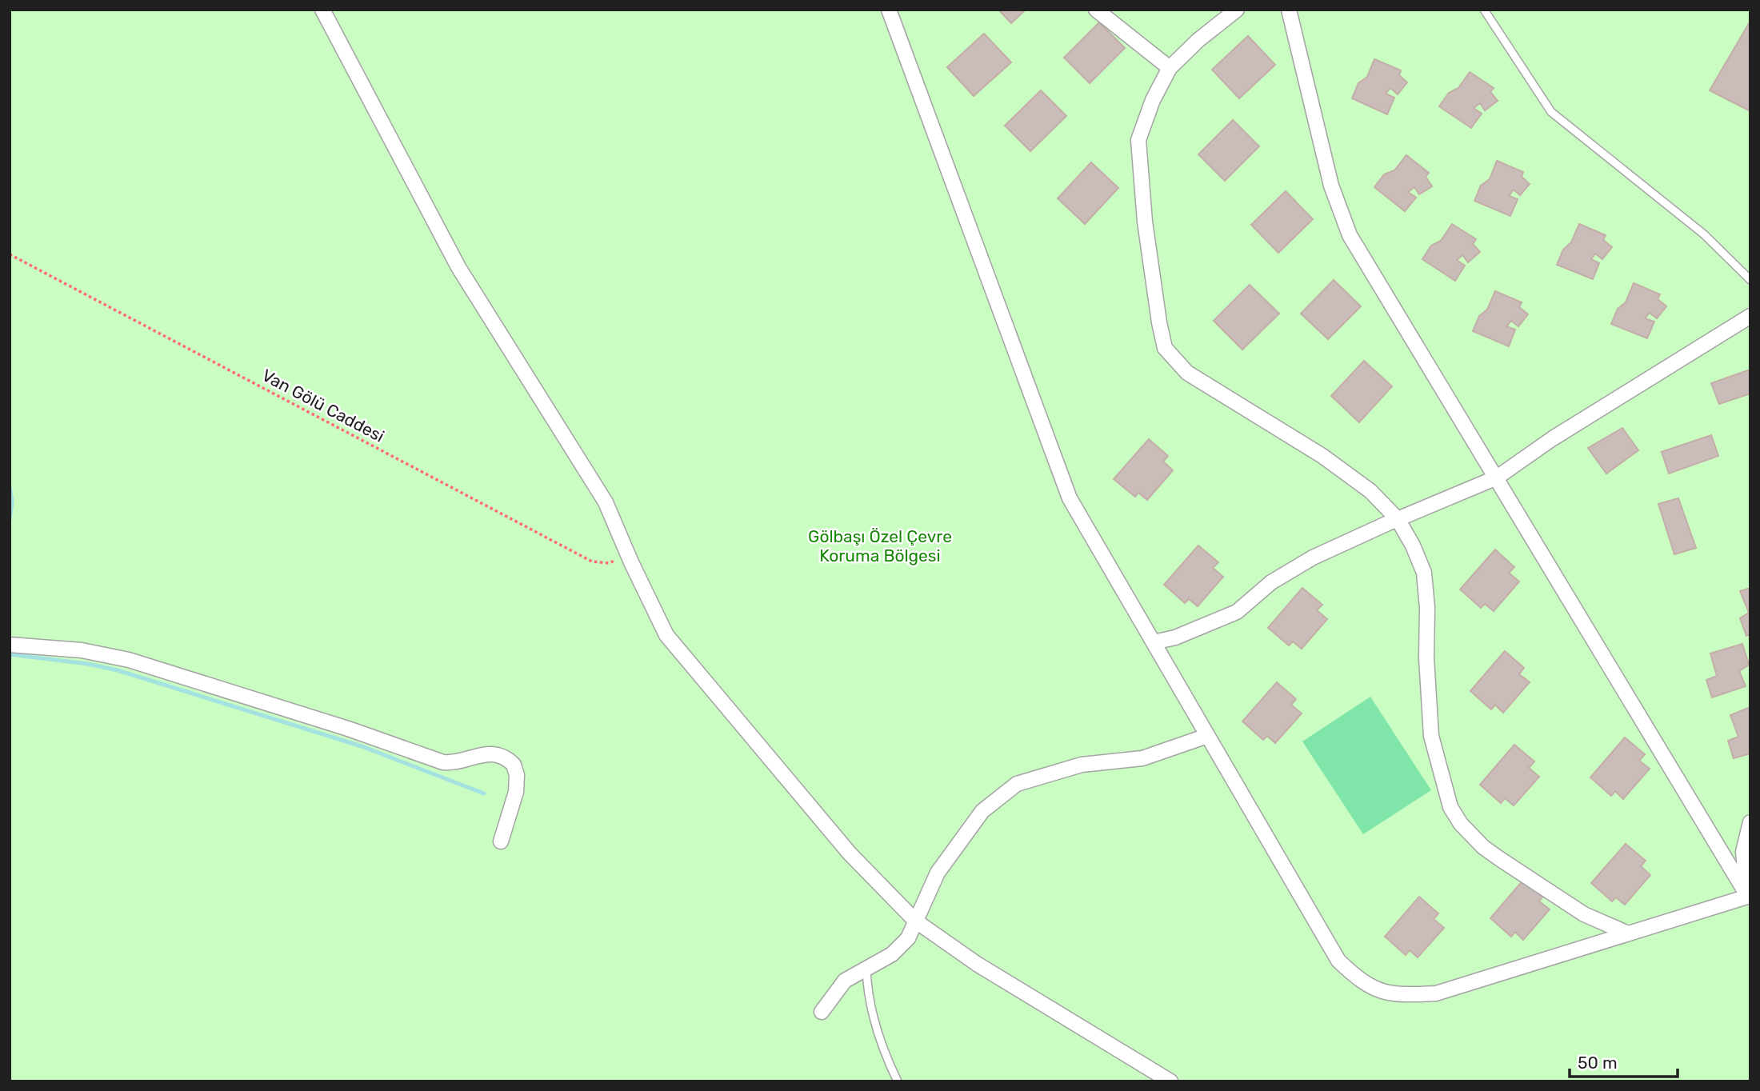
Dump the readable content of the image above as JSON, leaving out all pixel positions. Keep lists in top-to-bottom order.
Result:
{
  "streets": {
    "path": ["Van Gölü Caddesi"]
  },
  "parks": ["Gölbaşı Özel Çevre Koruma Bölgesi"],
  "scale_bar": "50 m"
}
